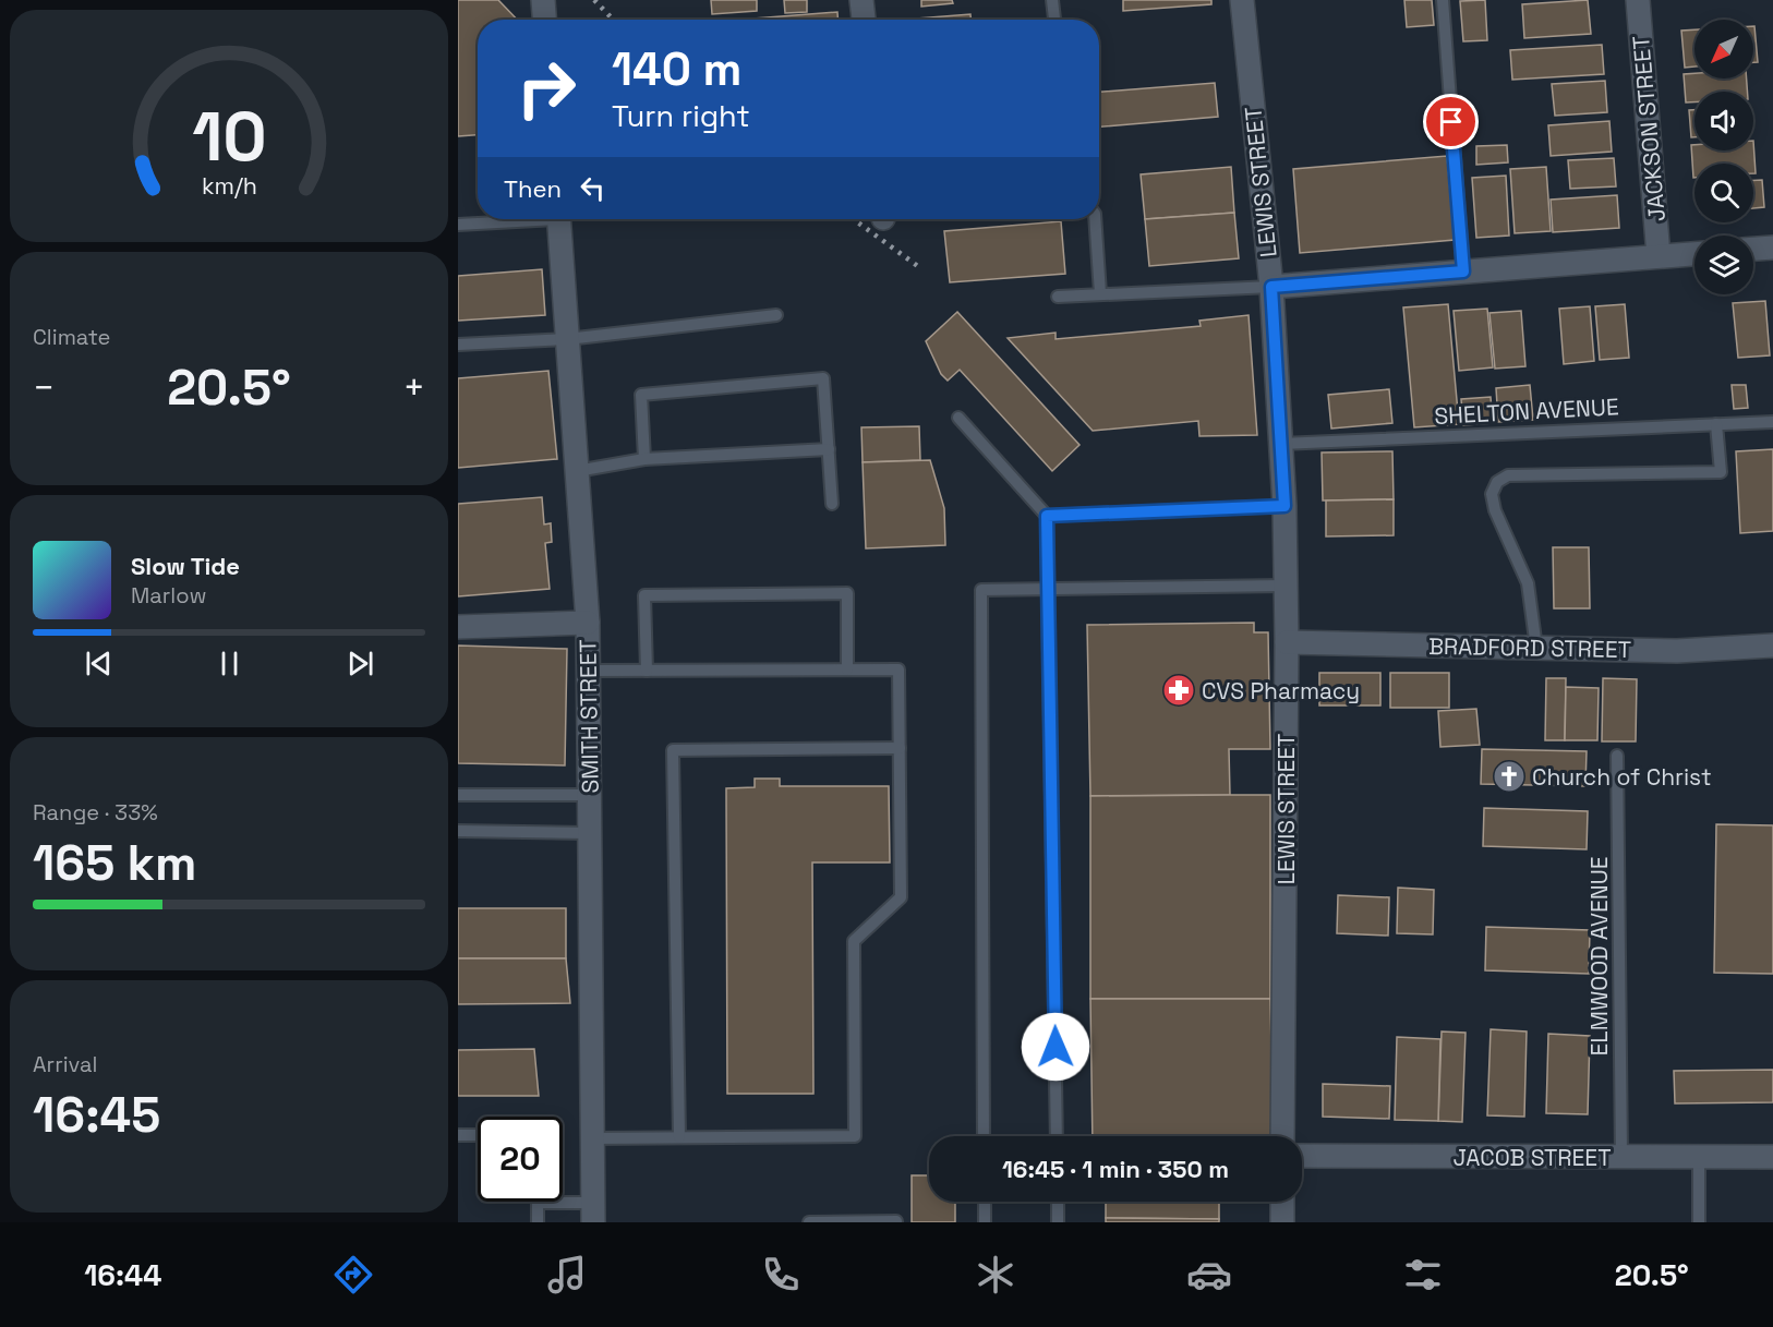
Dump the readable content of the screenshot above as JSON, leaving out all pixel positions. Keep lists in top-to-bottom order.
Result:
{
  "streets": {
    "street": [
      "JACKSON STREET",
      "LEWIS STREET",
      "BRADFORD STREET",
      "SMITH STREET",
      "JACOB STREET"
    ],
    "lane": ["SHELTON AVENUE", "ELMWOOD AVENUE"]
  },
  "crossings": [
    ["LEWIS STREET", "SHELTON AVENUE"],
    ["LEWIS STREET", "BRADFORD STREET"],
    ["ELMWOOD AVENUE", "JACOB STREET"]
  ],
  "places": {
    "pharmacy": ["CVS Pharmacy"],
    "church": ["Church of Christ"]
  },
  "north": "bottom left",
  "page": {
    "turn": ["140 m", "Turn right"],
    "then": "Then",
    "tile": [
      "Climate",
      ["Range · 33%", "165 km"],
      ["Arrival", "16:45"]
    ],
    "heat": ["−", "20.5°", "+"],
    "song": ["Slow Tide", "Marlow"],
    "limit": "20",
    "trip": "16:45 · 1 min · 350 m",
    "tabs": ["16:44", "20.5°"],
    "gauge": ["10", "km/h"]
  }
}
